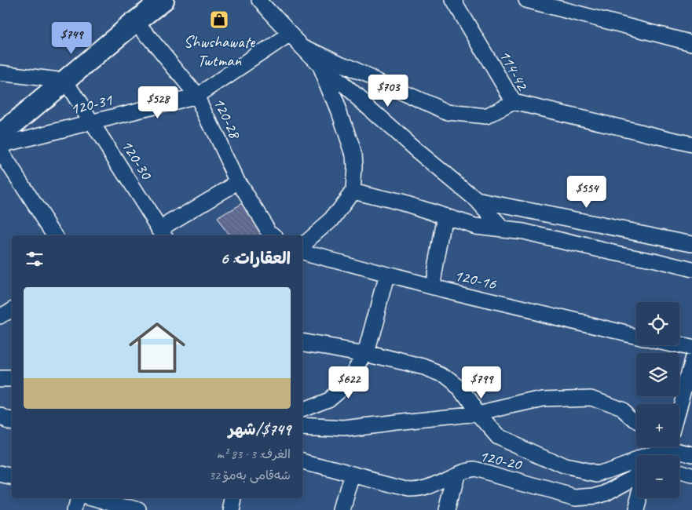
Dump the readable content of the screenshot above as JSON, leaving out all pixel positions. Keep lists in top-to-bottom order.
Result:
{
  "streets": {
    "street": [
      "114-42",
      "120-31",
      "120-28",
      "120-30",
      "120-16",
      "120-20"
    ]
  },
  "crossings": [
    ["120-31", "120-28"],
    ["120-31", "120-30"]
  ],
  "places": {
    "shop": ["Shwshawate Twtman"]
  },
  "page": {
    "price": [
      "$749",
      "$703",
      "$528",
      "$554",
      "$622",
      "$799"
    ],
    "heading": "العقارات: 6",
    "list": [
      {
        "name": "$749/شهر",
        "note": "الغرف: 3 · 83 m² · شەقامی بەمۆ 32"
      }
    ],
    "map_buttons": ["+", "−"]
  }
}
